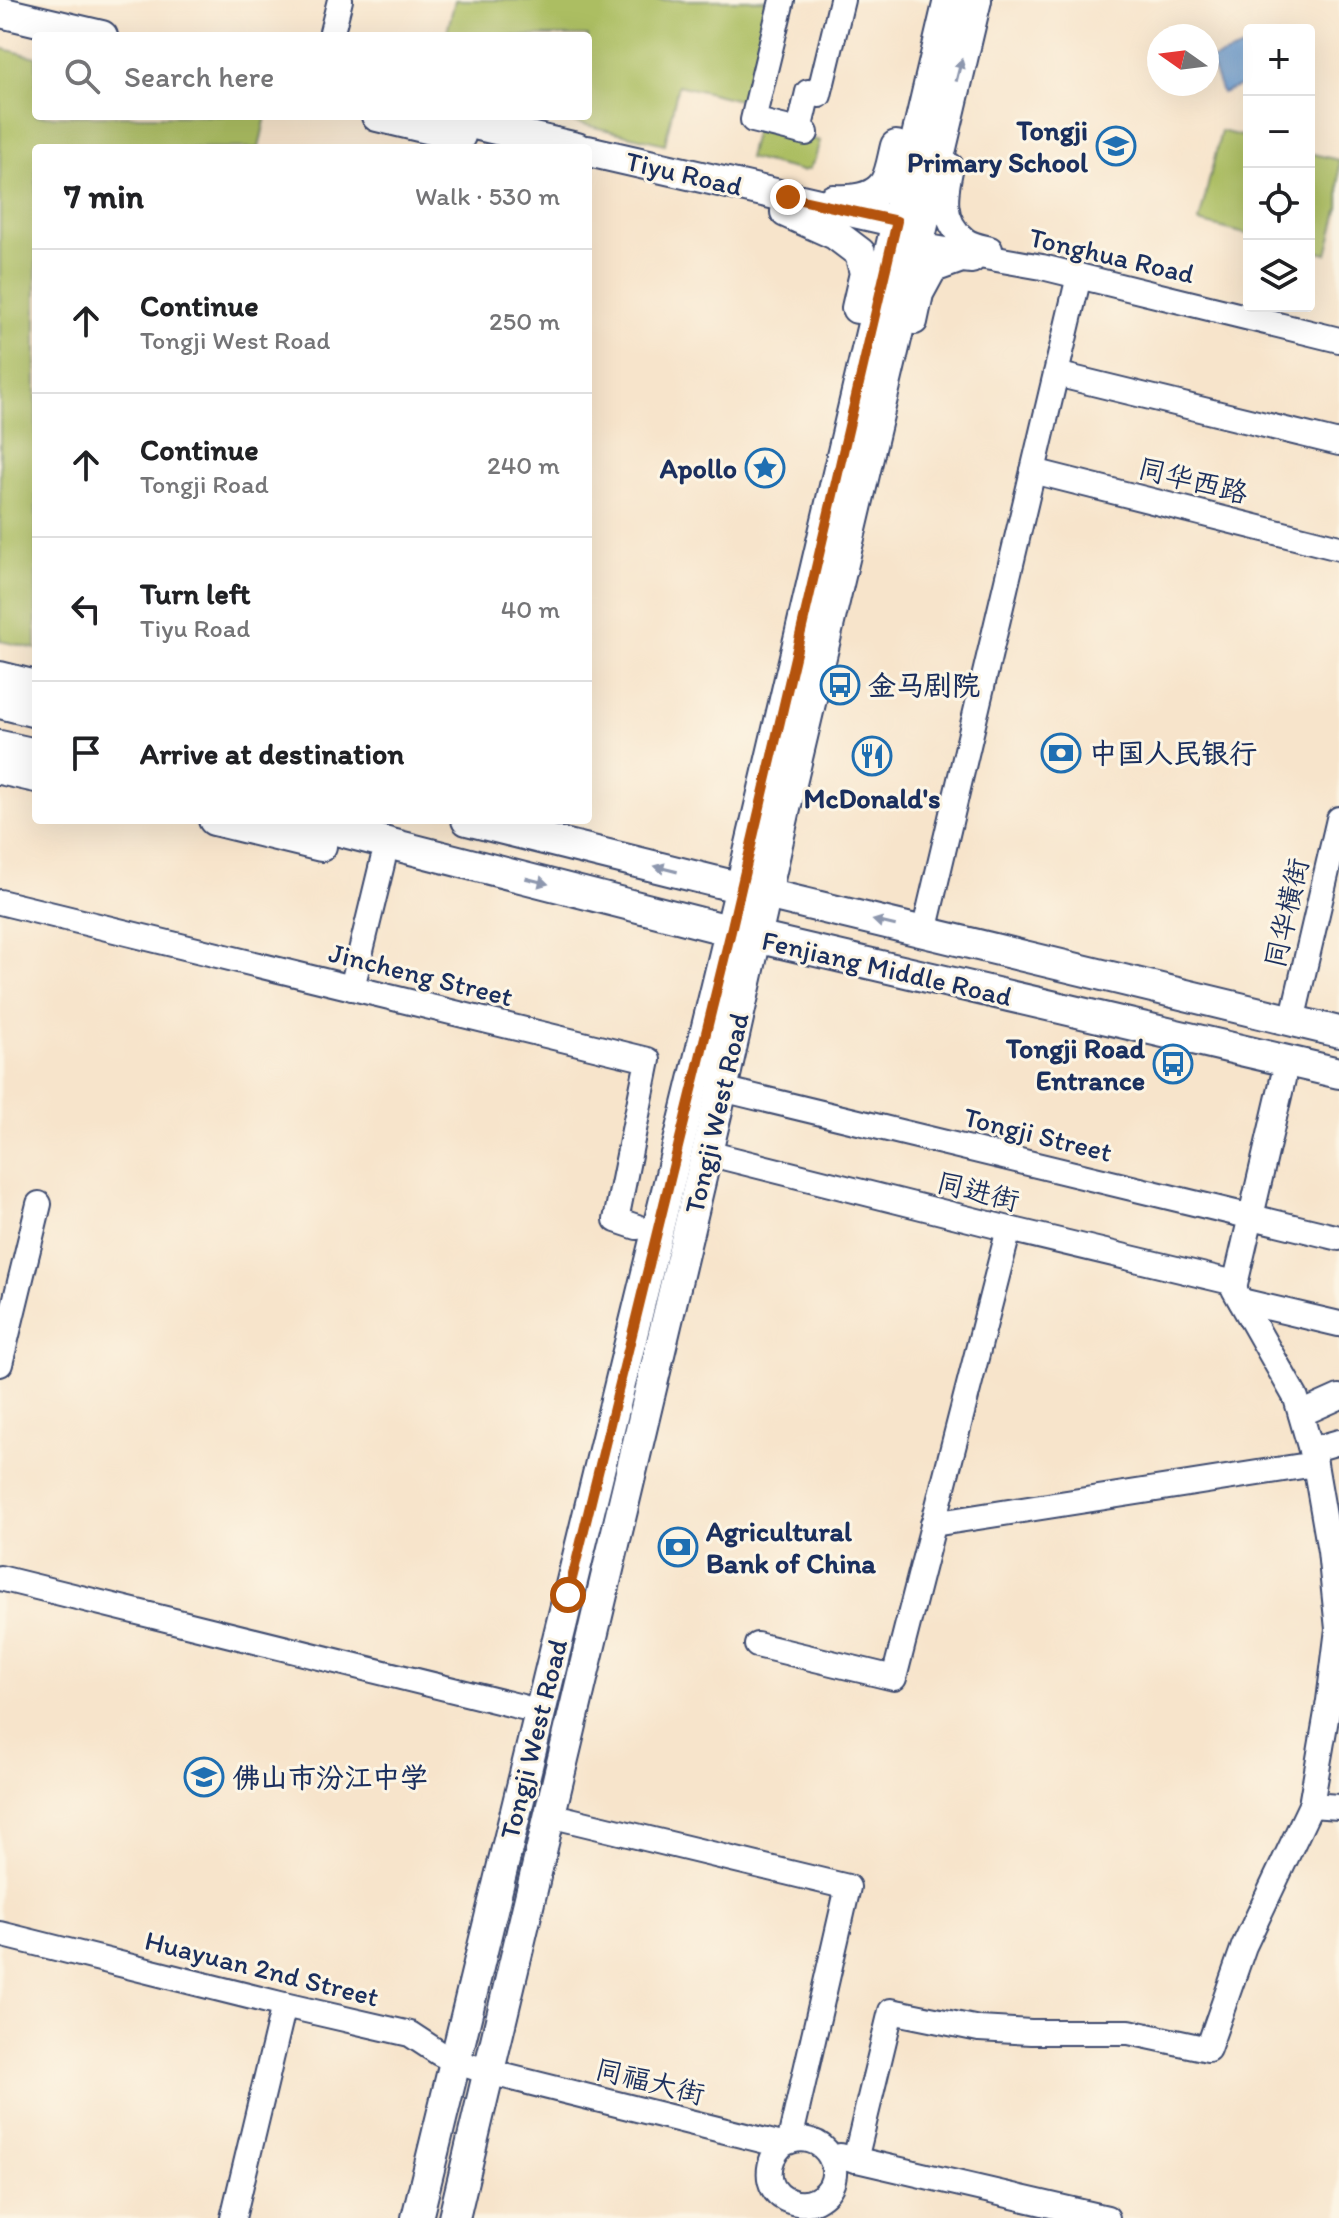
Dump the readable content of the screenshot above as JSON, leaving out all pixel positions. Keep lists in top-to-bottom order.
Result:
{
  "streets": {
    "main road": ["Tiyu Road", "Fenjiang Middle Road", "Tongji West Road"],
    "street": [
      "Tonghua Road",
      "同华西路",
      "同华横街",
      "Jincheng Street",
      "Tongji Street",
      "同进街",
      "Huayuan 2nd Street",
      "同福大街"
    ]
  },
  "crossings": [
    ["Tiyu Road", "Tonghua Road"],
    ["同华横街", "Fenjiang Middle Road"],
    ["Fenjiang Middle Road", "Tongji West Road"],
    ["Tongji West Road", "Tongji Street"],
    ["Tongji West Road", "同进街"],
    ["Tongji West Road", "Huayuan 2nd Street"],
    ["Tongji West Road", "同福大街"],
    ["Huayuan 2nd Street", "同福大街"]
  ],
  "places": {
    "school or university": ["Tongji Primary School", "佛山市汾江中学"],
    "place": ["Apollo"],
    "bus stop": ["金马剧院", "Tongji Road Entrance"],
    "bank": ["中国人民银行", "Agricultural Bank of China"],
    "restaurant": ["McDonald's"]
  },
  "north": "left",
  "page": {
    "map_buttons": ["+", "−"],
    "search": "Search here",
    "heading": ["7 min", "Walk · 530 m"],
    "list": [
      ["Continue", "Tongji West Road", "250 m"],
      ["Continue", "Tongji Road", "240 m"],
      ["Turn left", "Tiyu Road", "40 m"],
      "Arrive at destination"
    ]
  }
}
